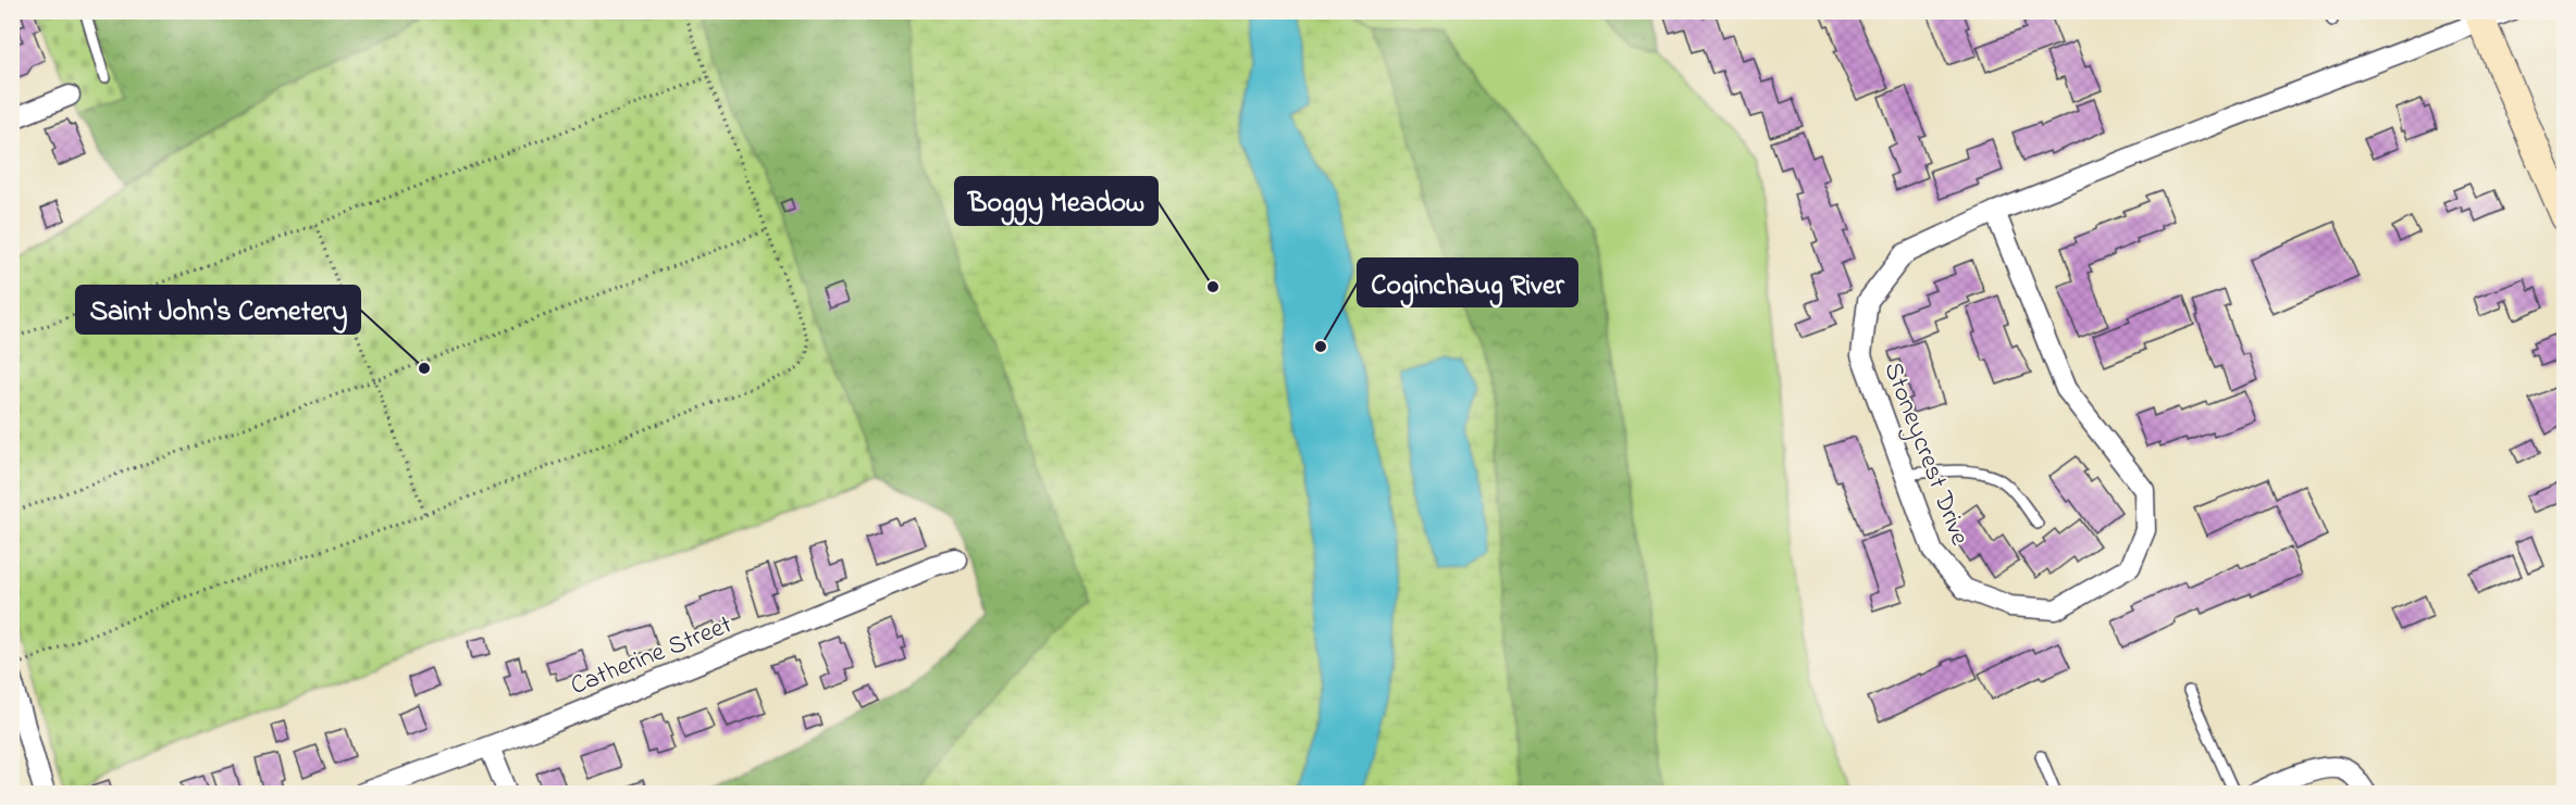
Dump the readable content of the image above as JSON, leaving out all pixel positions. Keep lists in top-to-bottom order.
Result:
{
  "streets": {
    "street": ["Stoneycrest Drive", "Catherine Street"]
  },
  "places": ["Boggy Meadow", "Coginchaug River", "Saint John's Cemetery"]
}
